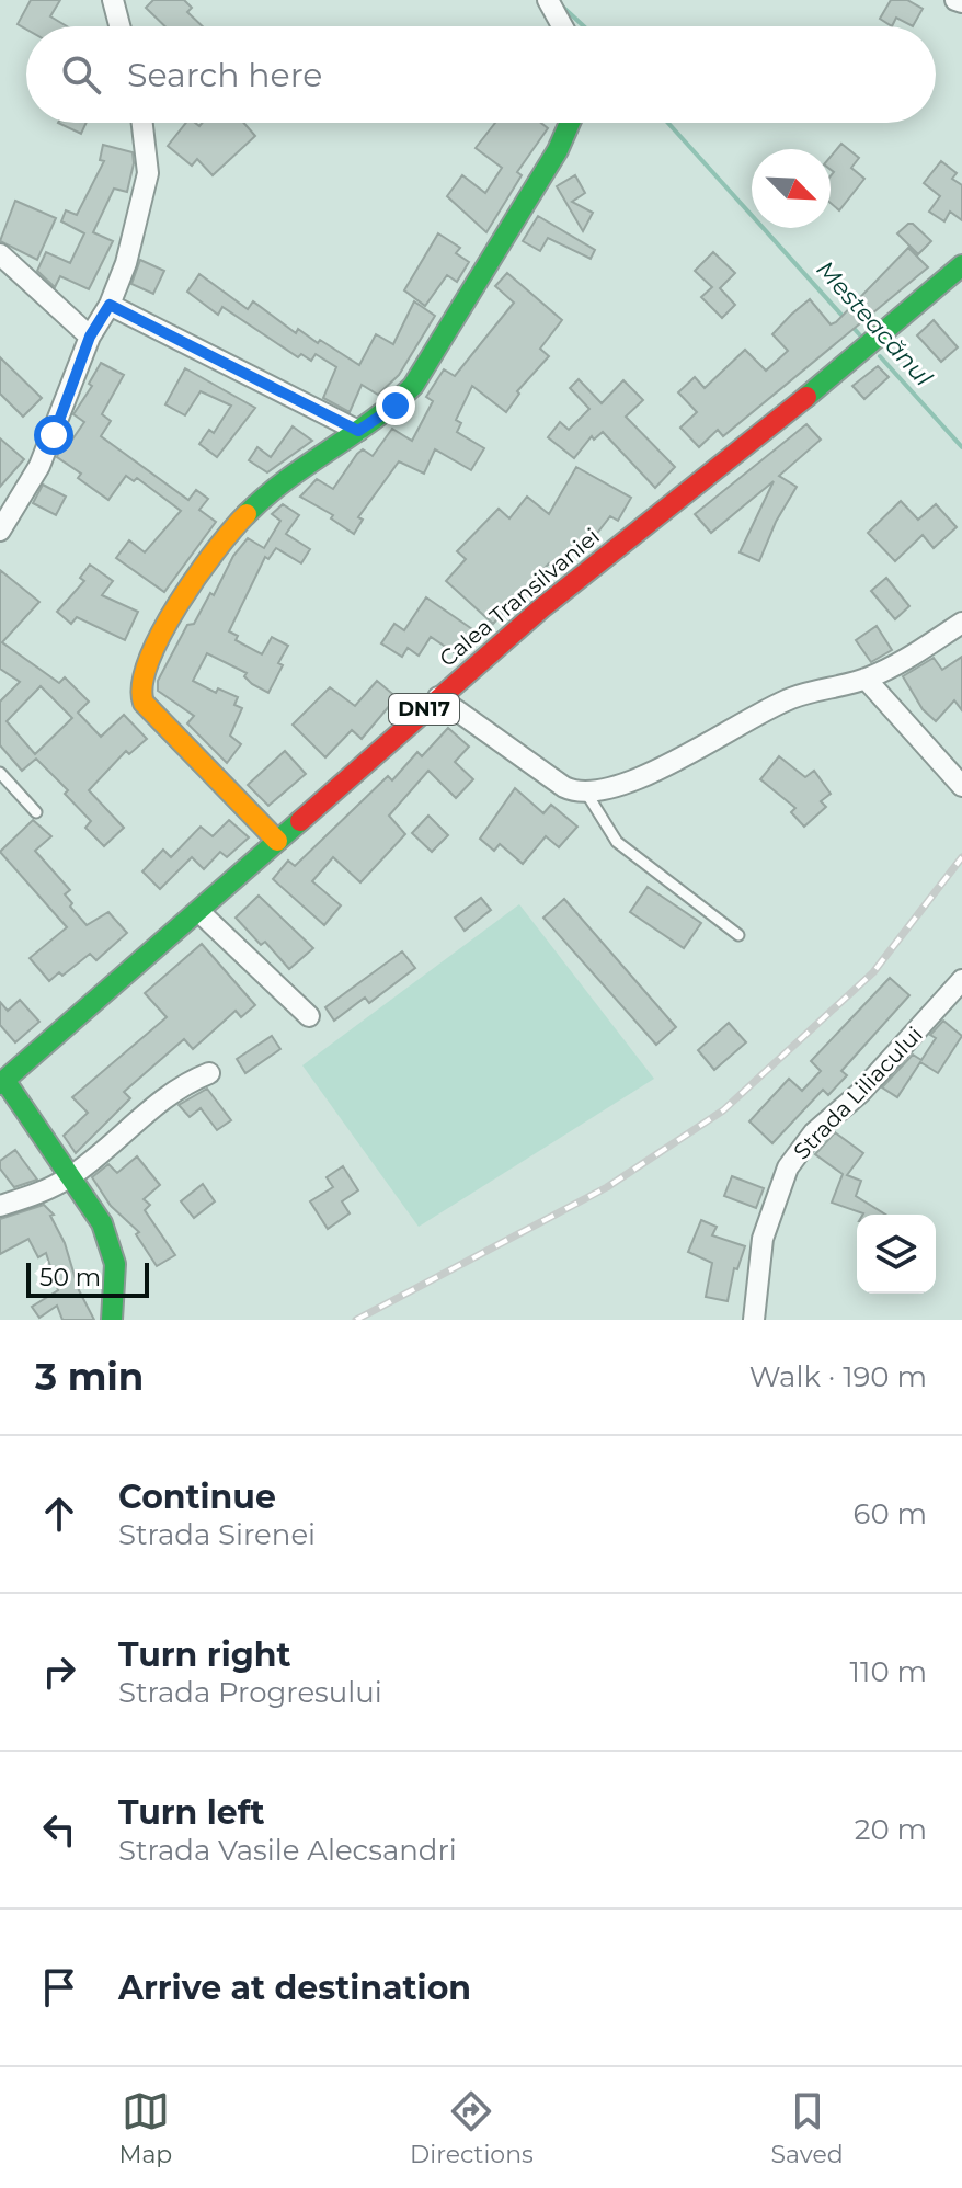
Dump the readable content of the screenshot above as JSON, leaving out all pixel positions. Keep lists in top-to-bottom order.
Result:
{
  "streets": {
    "main road": ["Calea Transilvaniei", "DN17"],
    "street": ["Strada Liliacului"]
  },
  "water": ["Mesteacănul"],
  "scale_bar": "50 m",
  "north": "bottom right",
  "page": {
    "search": "Search here",
    "scale": "50 m",
    "heading": ["3 min", "Walk · 190 m"],
    "list": [
      ["Continue", "Strada Sirenei", "60 m"],
      ["Turn right", "Strada Progresului", "110 m"],
      ["Turn left", "Strada Vasile Alecsandri", "20 m"],
      "Arrive at destination"
    ],
    "nav": ["Map", "Directions", "Saved"]
  }
}
